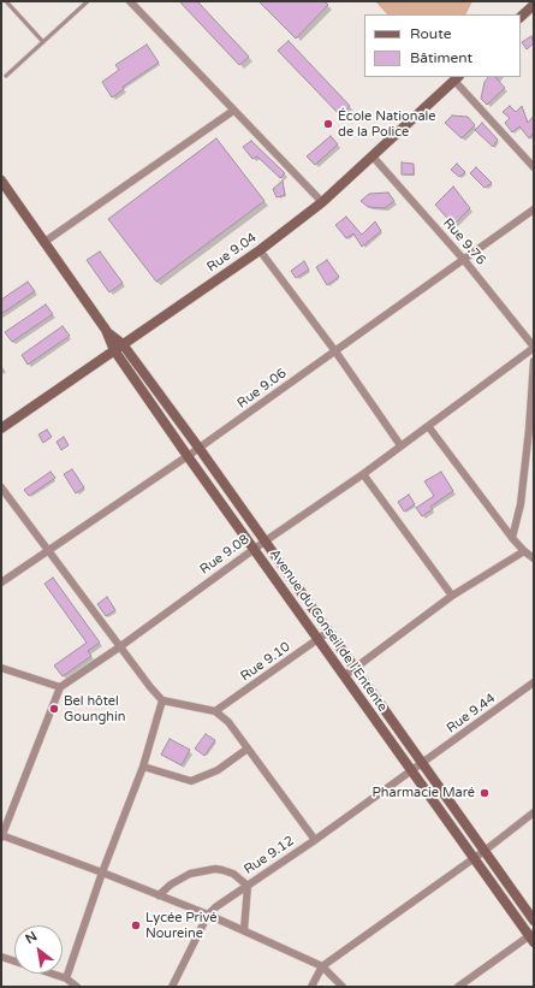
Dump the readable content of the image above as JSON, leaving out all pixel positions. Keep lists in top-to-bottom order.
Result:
{
  "streets": {
    "street": [
      "Rue 9.76",
      "Rue 9.04",
      "Rue 9.06",
      "Rue 9.08",
      "Avenue du Conseil de l'Entente",
      "Rue 9.10",
      "Rue 9.44",
      "Rue 9.12"
    ]
  },
  "crossings": [
    ["Rue 9.76", "Rue 9.04"],
    ["Rue 9.76", "Rue 9.06"],
    ["Rue 9.76", "Rue 9.08"],
    ["Rue 9.04", "Avenue du Conseil de l'Entente"],
    ["Rue 9.06", "Avenue du Conseil de l'Entente"],
    ["Rue 9.08", "Avenue du Conseil de l'Entente"],
    ["Avenue du Conseil de l'Entente", "Rue 9.10"],
    ["Avenue du Conseil de l'Entente", "Rue 9.44"],
    ["Avenue du Conseil de l'Entente", "Rue 9.12"],
    ["Rue 9.44", "Rue 9.12"]
  ],
  "places": [
    "École Nationale de la Police",
    "Bel hôtel Gounghin",
    "Pharmacie Maré",
    "Lycée Privé Noureine"
  ],
  "legend": ["Route", "Bâtiment"],
  "north": "top left"
}
